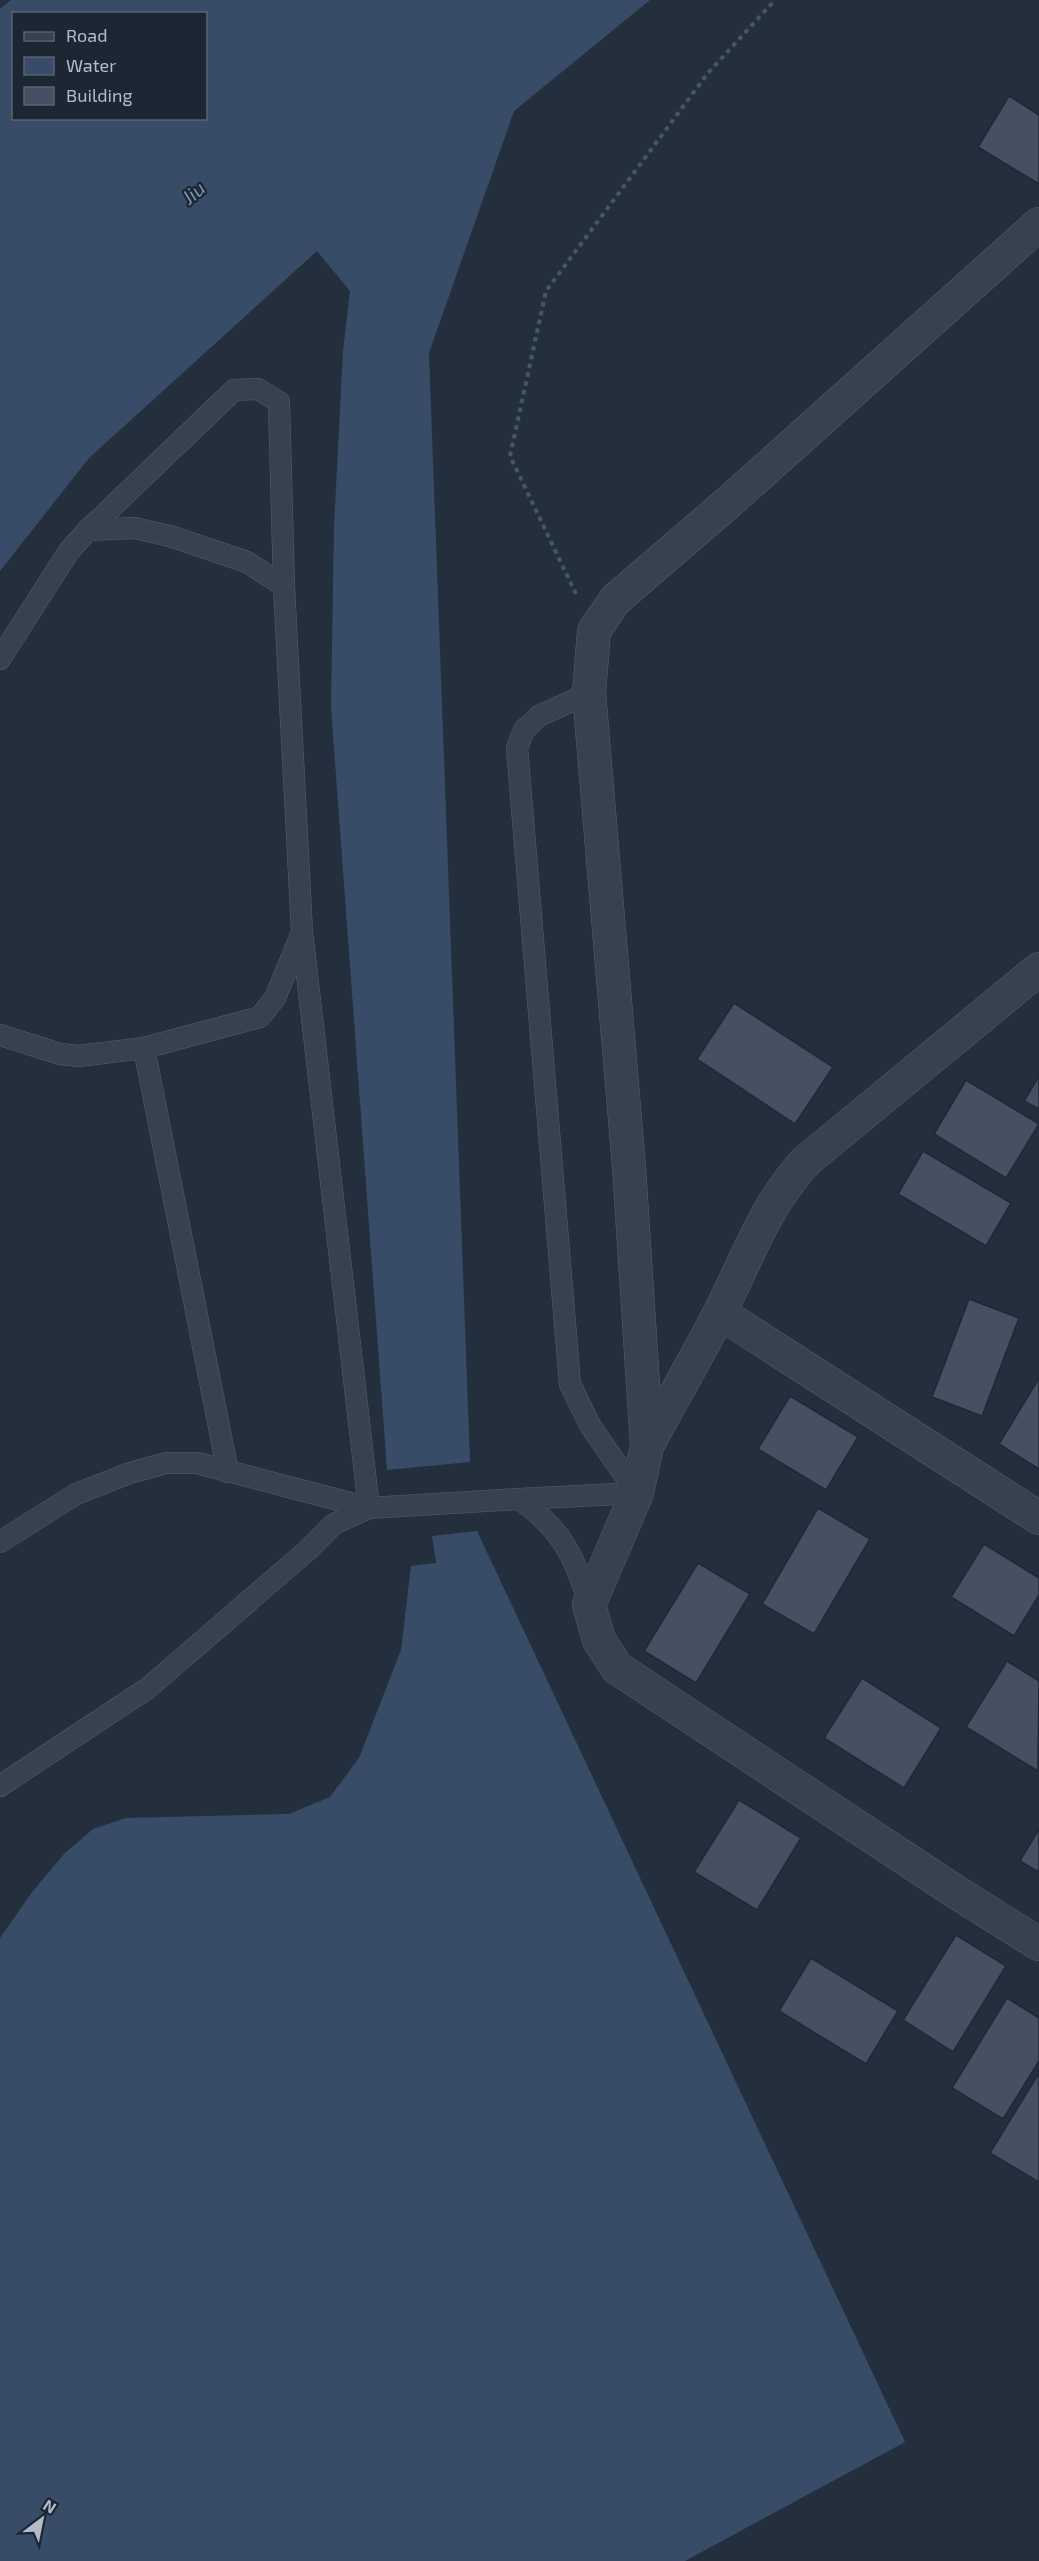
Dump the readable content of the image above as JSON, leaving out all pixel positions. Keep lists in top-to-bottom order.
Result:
{
  "water": ["Jiu"],
  "legend": ["Road", "Water", "Building"],
  "north": "top right"
}
